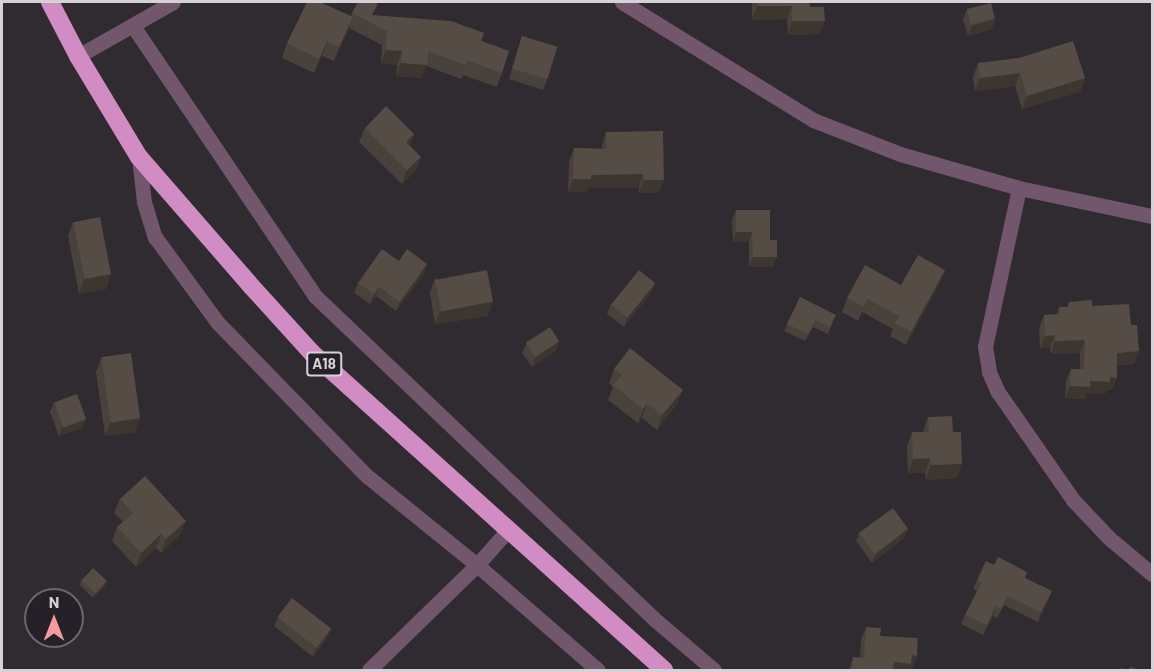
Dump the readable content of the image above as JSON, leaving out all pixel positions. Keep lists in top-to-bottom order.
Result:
{
  "streets": {
    "highway": ["A18"]
  },
  "north": "top"
}
